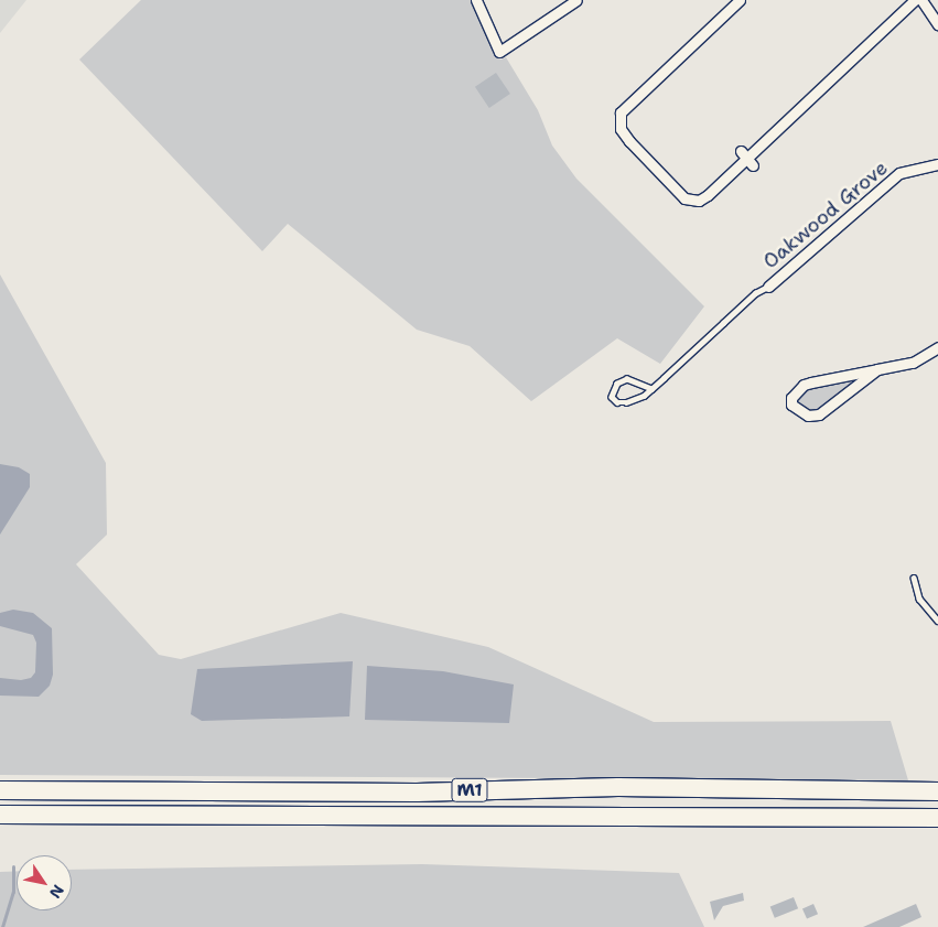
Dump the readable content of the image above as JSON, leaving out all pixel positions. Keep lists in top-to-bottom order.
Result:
{
  "streets": {
    "highway": ["M1"],
    "street": ["Oakwood Grove"]
  },
  "north": "bottom right"
}
